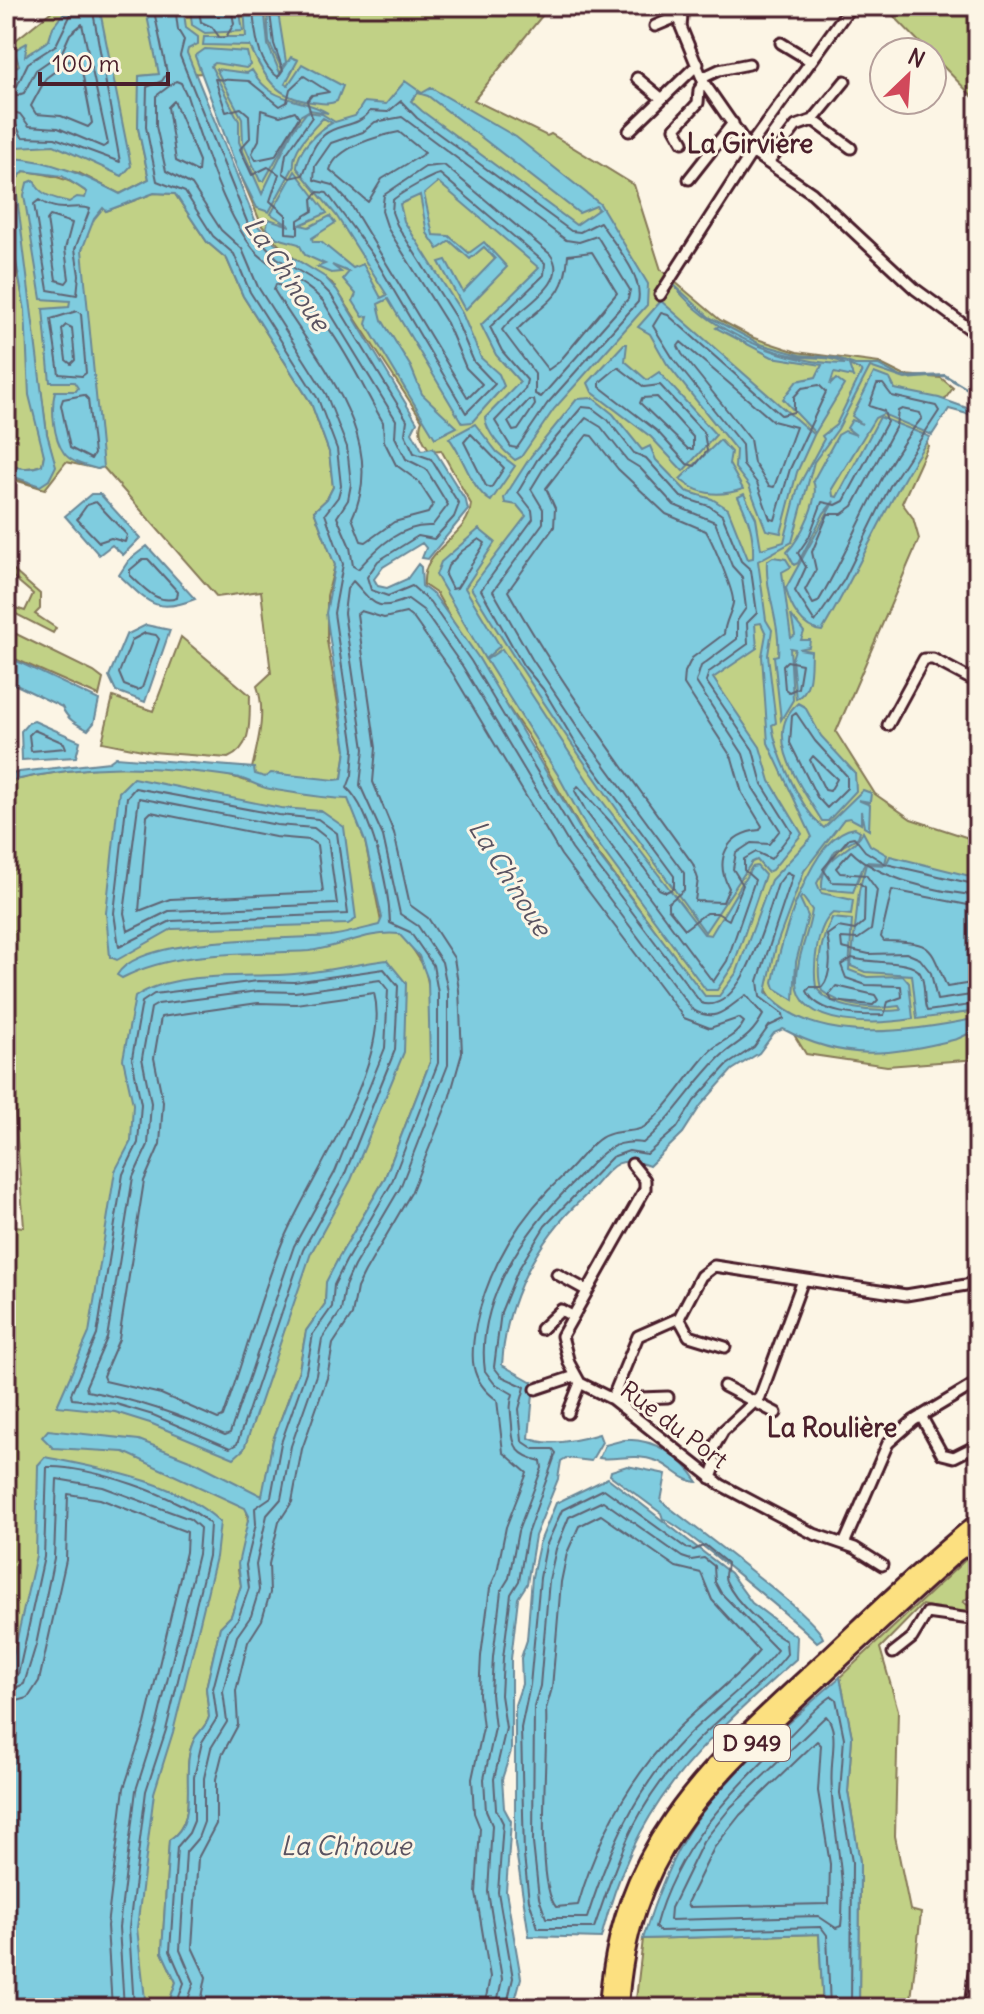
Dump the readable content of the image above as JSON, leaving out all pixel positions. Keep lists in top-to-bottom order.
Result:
{
  "streets": {
    "main road": ["D 949"],
    "street": ["Rue du Port"]
  },
  "districts": ["La Girvière", "La Roulière"],
  "water": ["La Ch'noue"],
  "scale_bar": "100 m",
  "north": "top right"
}
